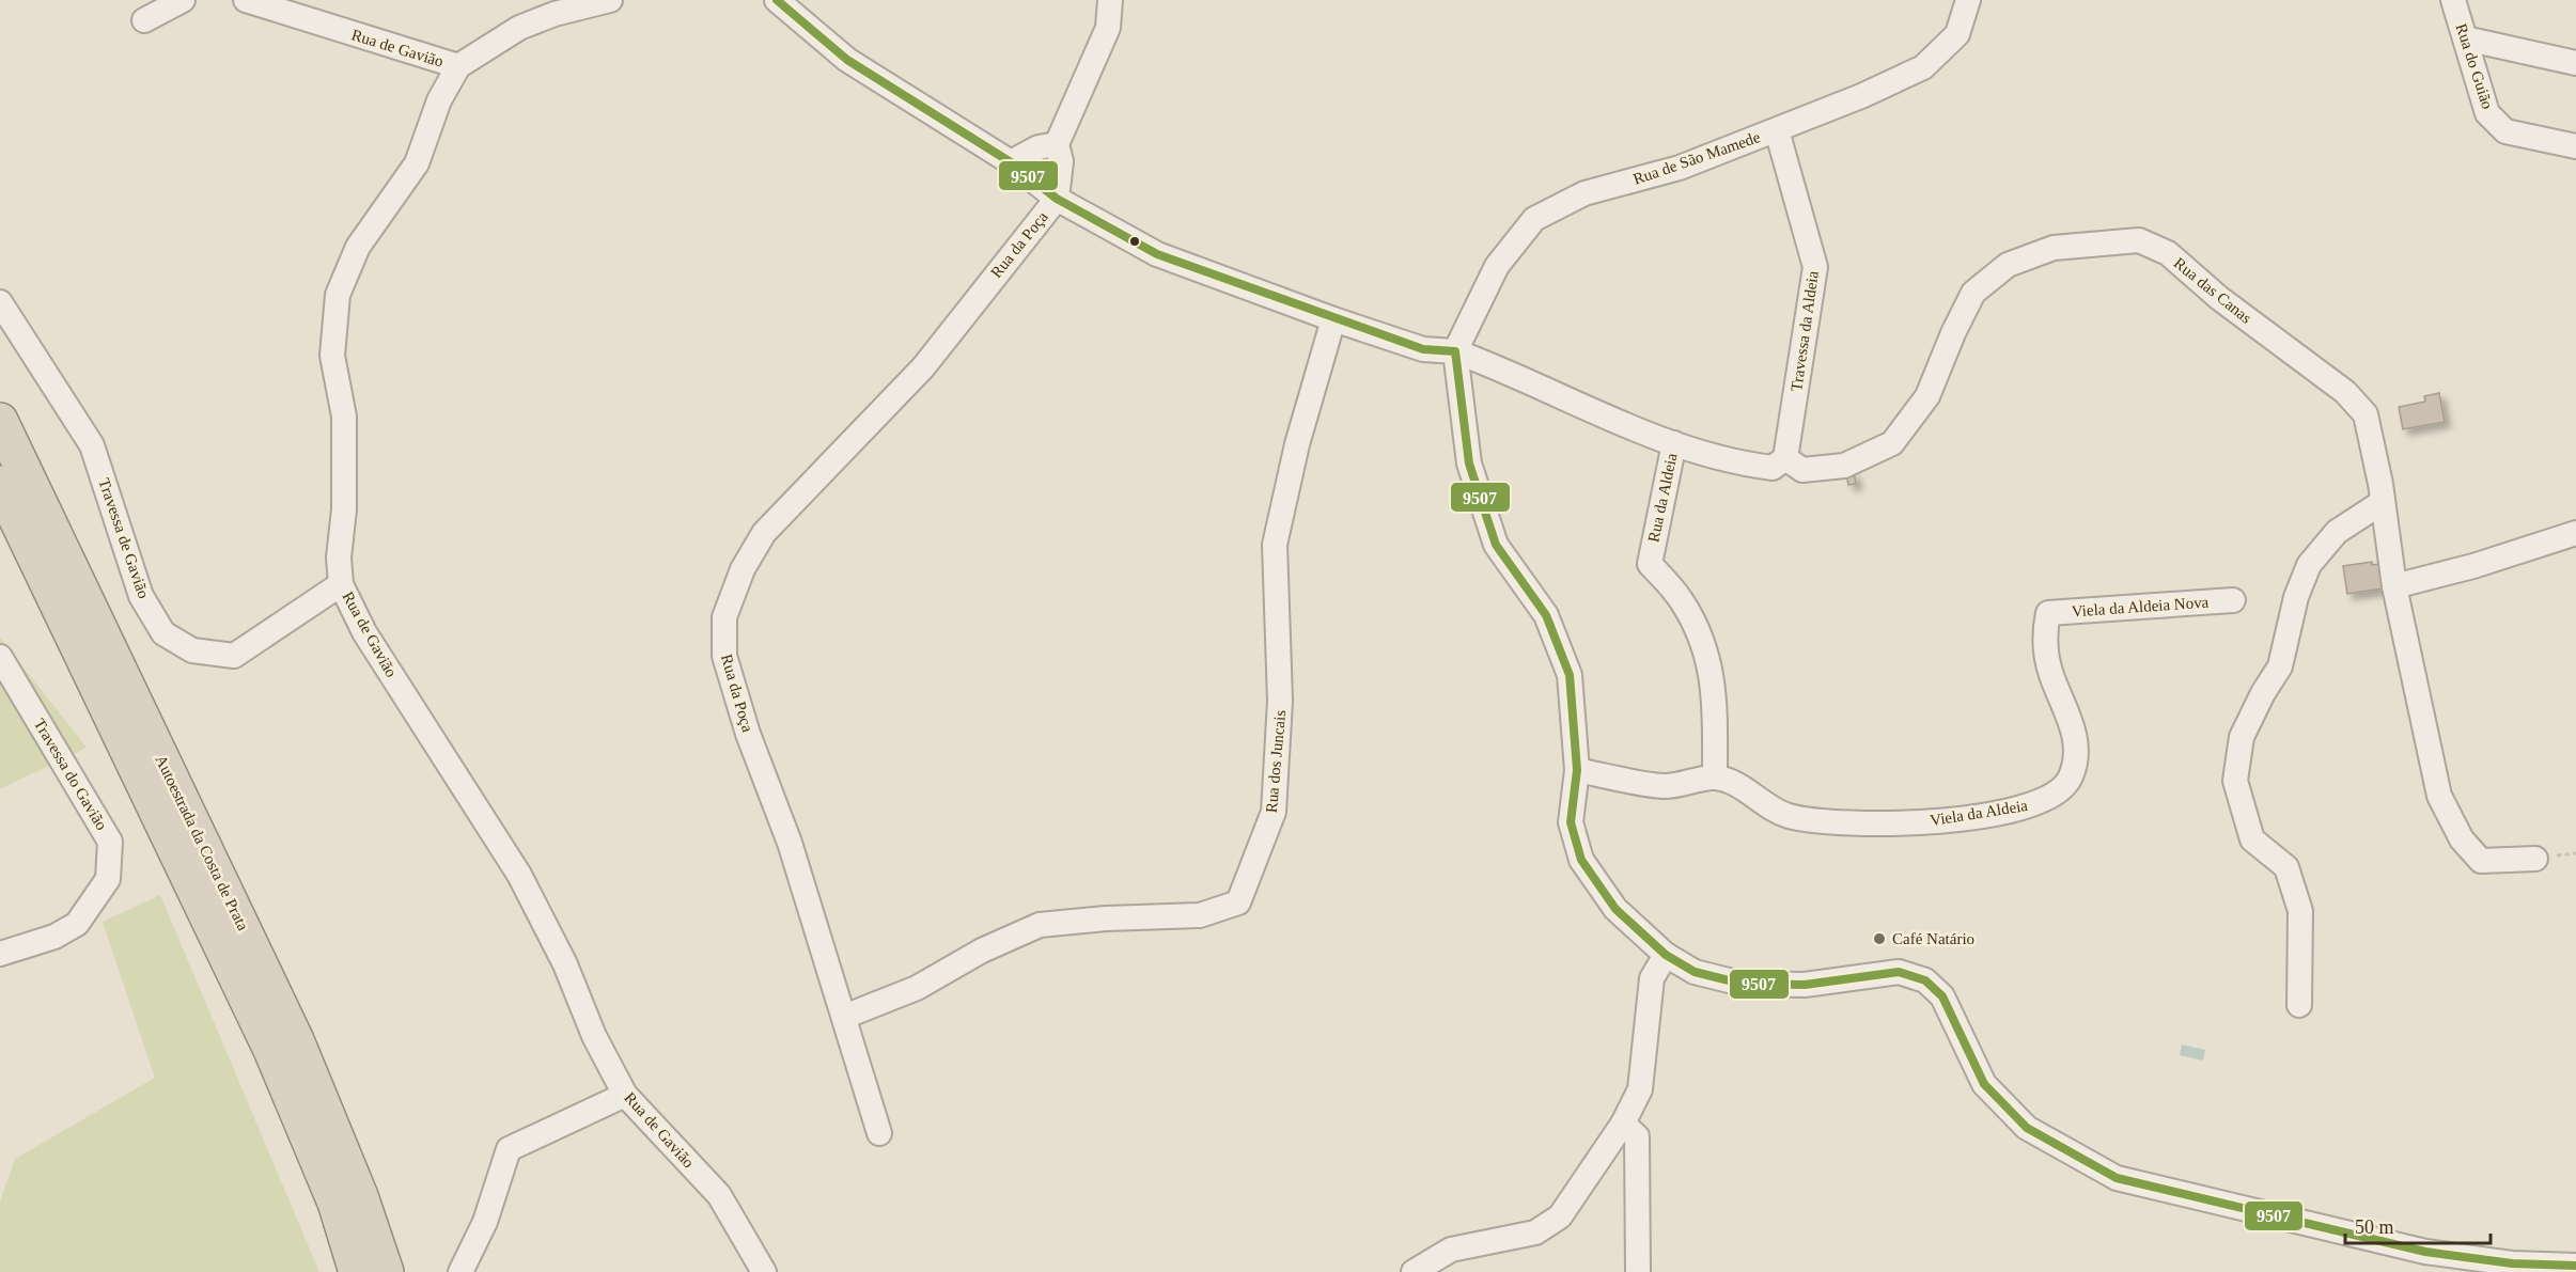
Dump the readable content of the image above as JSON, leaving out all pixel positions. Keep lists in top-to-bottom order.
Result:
{
  "streets": {
    "highway": ["Autoestrada da Costa de Prata"],
    "street": [
      "Rua de Gavião",
      "Rua do Guião",
      "Rua de São Mamede",
      "Rua da Poça",
      "Rua das Canas",
      "Travessa da Aldeia",
      "Rua da Aldeia",
      "Travessa de Gavião",
      "Viela da Aldeia Nova",
      "Rua dos Juncais",
      "Travessa do Gavião",
      "Viela da Aldeia"
    ]
  },
  "crossings": [
    ["Rua de Gavião", "Travessa de Gavião"],
    ["Rua de São Mamede", "Travessa da Aldeia"],
    ["Rua de São Mamede", "Rua da Aldeia"],
    ["Rua da Poça", "Rua da Aldeia"],
    ["Rua da Poça", "Rua dos Juncais"],
    ["Rua das Canas", "Travessa da Aldeia"],
    ["Rua das Canas", "Rua da Aldeia"],
    ["Travessa da Aldeia", "Rua da Aldeia"],
    ["Rua da Aldeia", "Rua dos Juncais"],
    ["Rua da Aldeia", "Viela da Aldeia"],
    ["Viela da Aldeia Nova", "Viela da Aldeia"]
  ],
  "places": ["Café Natário"],
  "lines": ["transit line 9507"],
  "scale_bar": "50 m"
}
